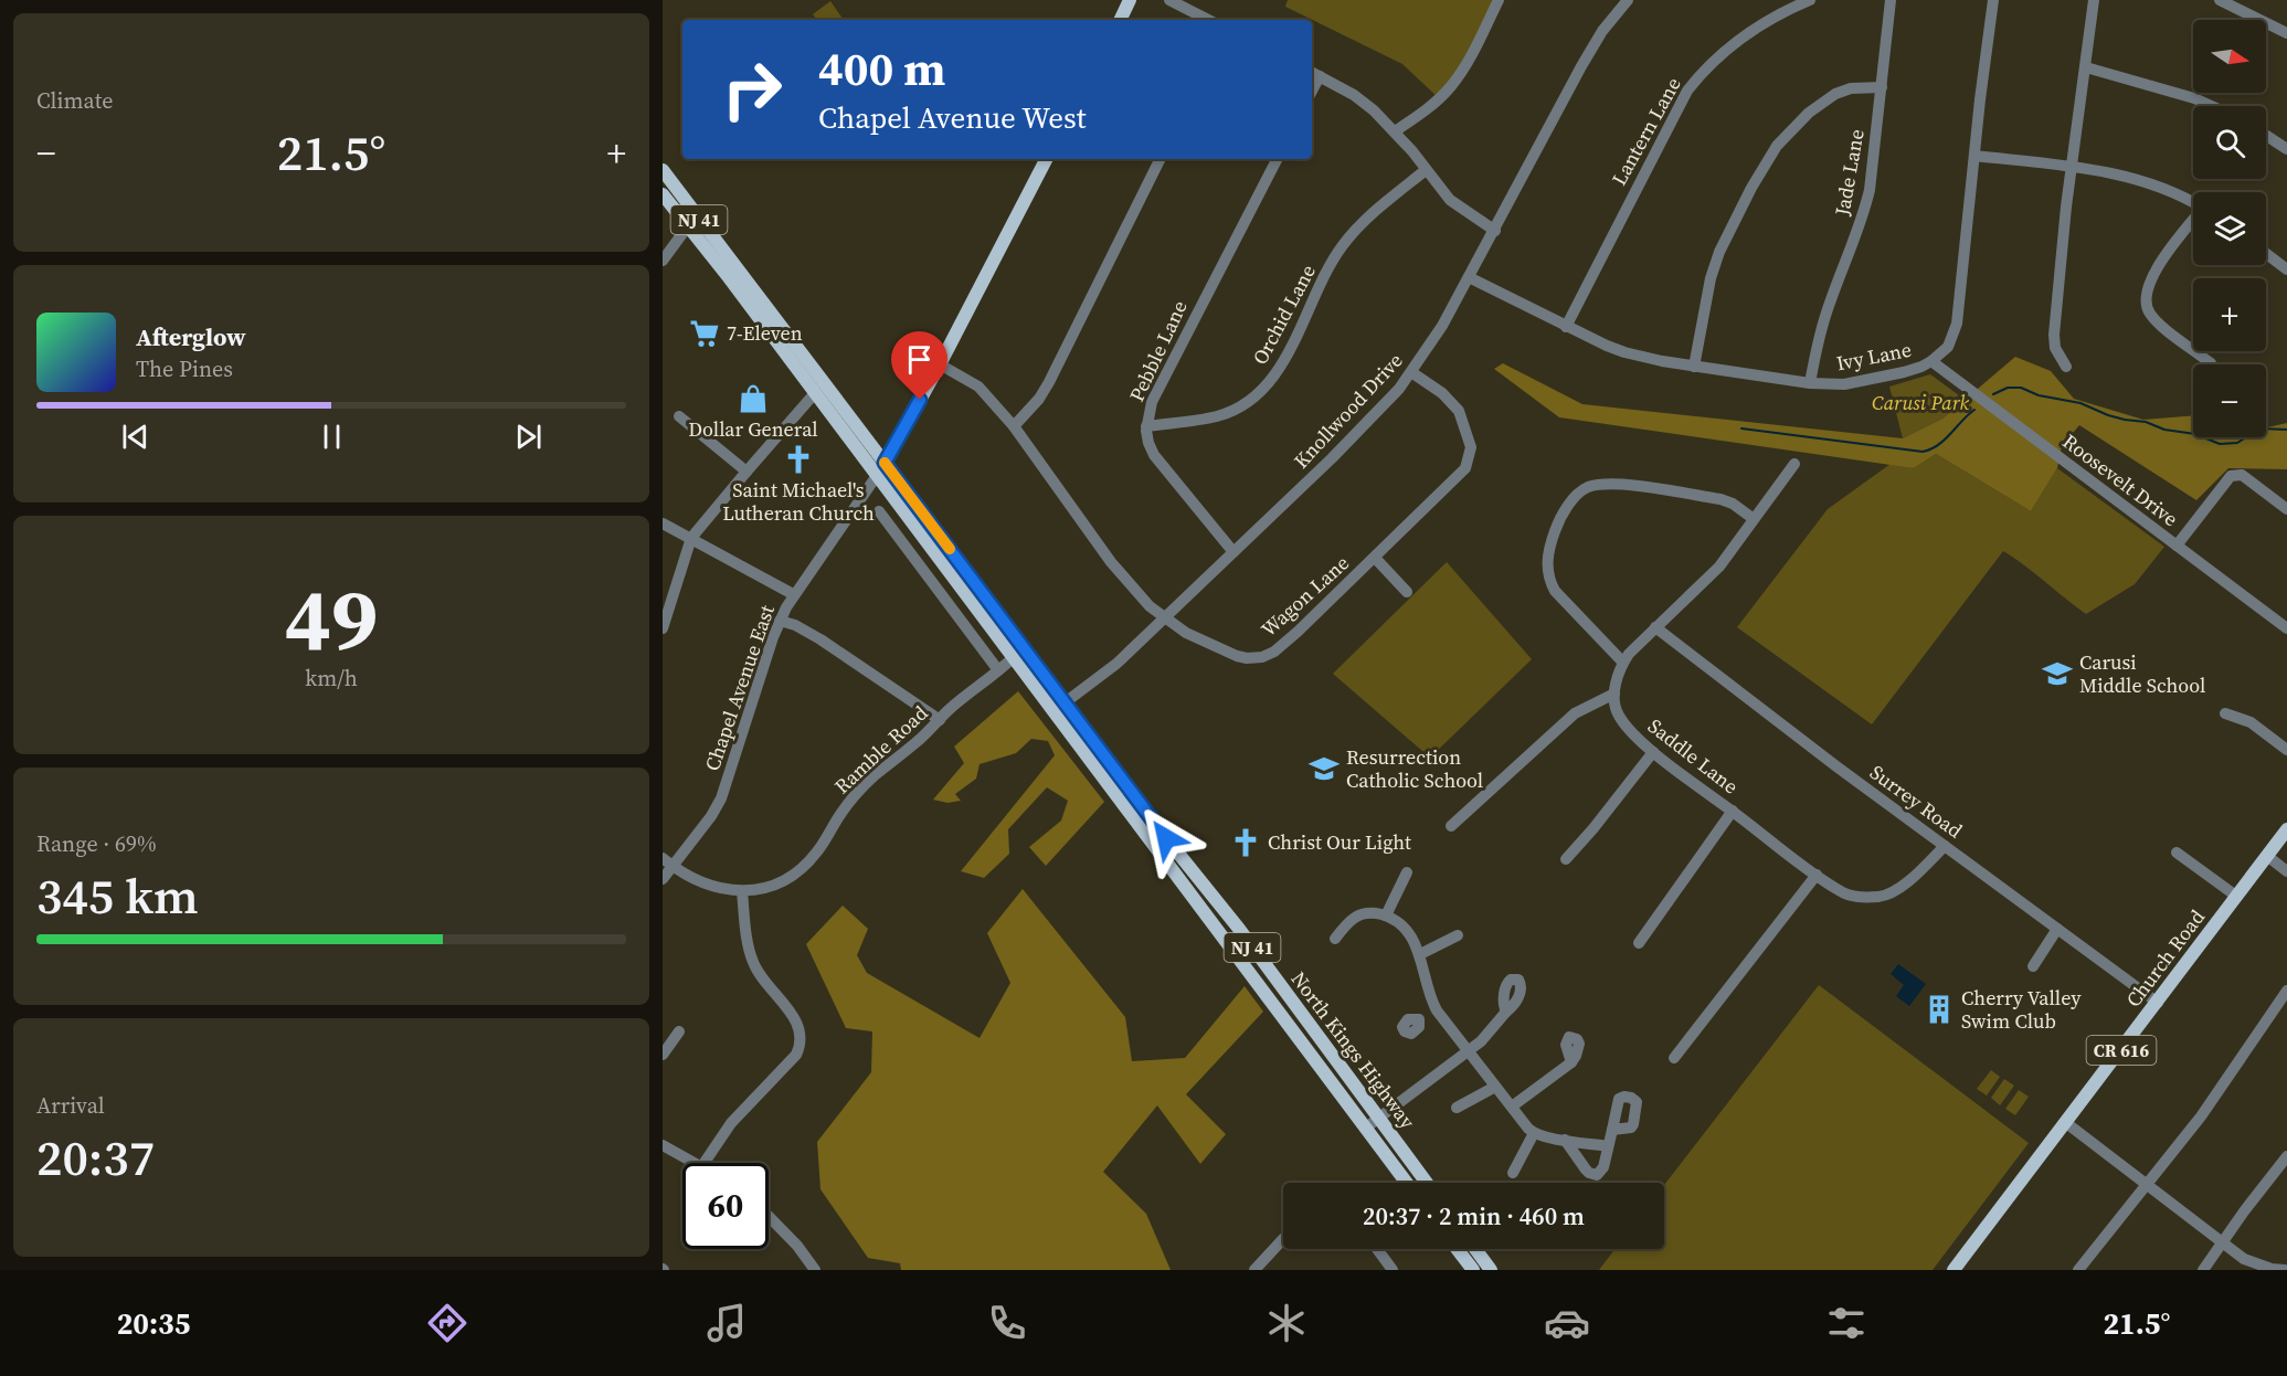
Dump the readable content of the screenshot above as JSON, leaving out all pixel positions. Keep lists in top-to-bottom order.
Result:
{
  "streets": {
    "main road": [
      "NJ 41",
      "Church Road",
      "North Kings Highway",
      "CR 616"
    ],
    "street": [
      "Lantern Lane",
      "Jade Lane",
      "Orchid Lane",
      "Pebble Lane",
      "Ivy Lane",
      "Knollwood Drive",
      "Roosevelt Drive",
      "Wagon Lane",
      "Chapel Avenue East",
      "Ramble Road",
      "Saddle Lane",
      "Surrey Road"
    ]
  },
  "crossings": [
    ["Lantern Lane", "Ivy Lane"],
    ["Jade Lane", "Ivy Lane"],
    ["Orchid Lane", "Pebble Lane"],
    ["Pebble Lane", "Knollwood Drive"],
    ["Ivy Lane", "Knollwood Drive"],
    ["Ivy Lane", "Roosevelt Drive"],
    ["Knollwood Drive", "Wagon Lane"],
    ["Knollwood Drive", "North Kings Highway"],
    ["Chapel Avenue East", "Ramble Road"],
    ["Chapel Avenue East", "North Kings Highway"],
    ["Ramble Road", "North Kings Highway"],
    ["Saddle Lane", "Surrey Road"],
    ["Surrey Road", "Church Road"]
  ],
  "parks": ["Carusi Park"],
  "places": {
    "supermarket": ["7-Eleven"],
    "shop": ["Dollar General"],
    "church": ["Saint Michael's Lutheran Church", "Christ Our Light"],
    "school or university": ["Carusi Middle School", "Resurrection Catholic School"],
    "building": ["Cherry Valley Swim Club"]
  },
  "north": "right",
  "page": {
    "tile": [
      "Climate",
      ["49", "km/h"],
      ["Range · 69%", "345 km"],
      ["Arrival", "20:37"]
    ],
    "map_buttons": ["+", "−"],
    "turn": ["400 m", "Chapel Avenue West"],
    "heat": ["−", "21.5°", "+"],
    "song": ["Afterglow", "The Pines"],
    "limit": "60",
    "trip": "20:37 · 2 min · 460 m",
    "tabs": ["20:35", "21.5°"]
  }
}
